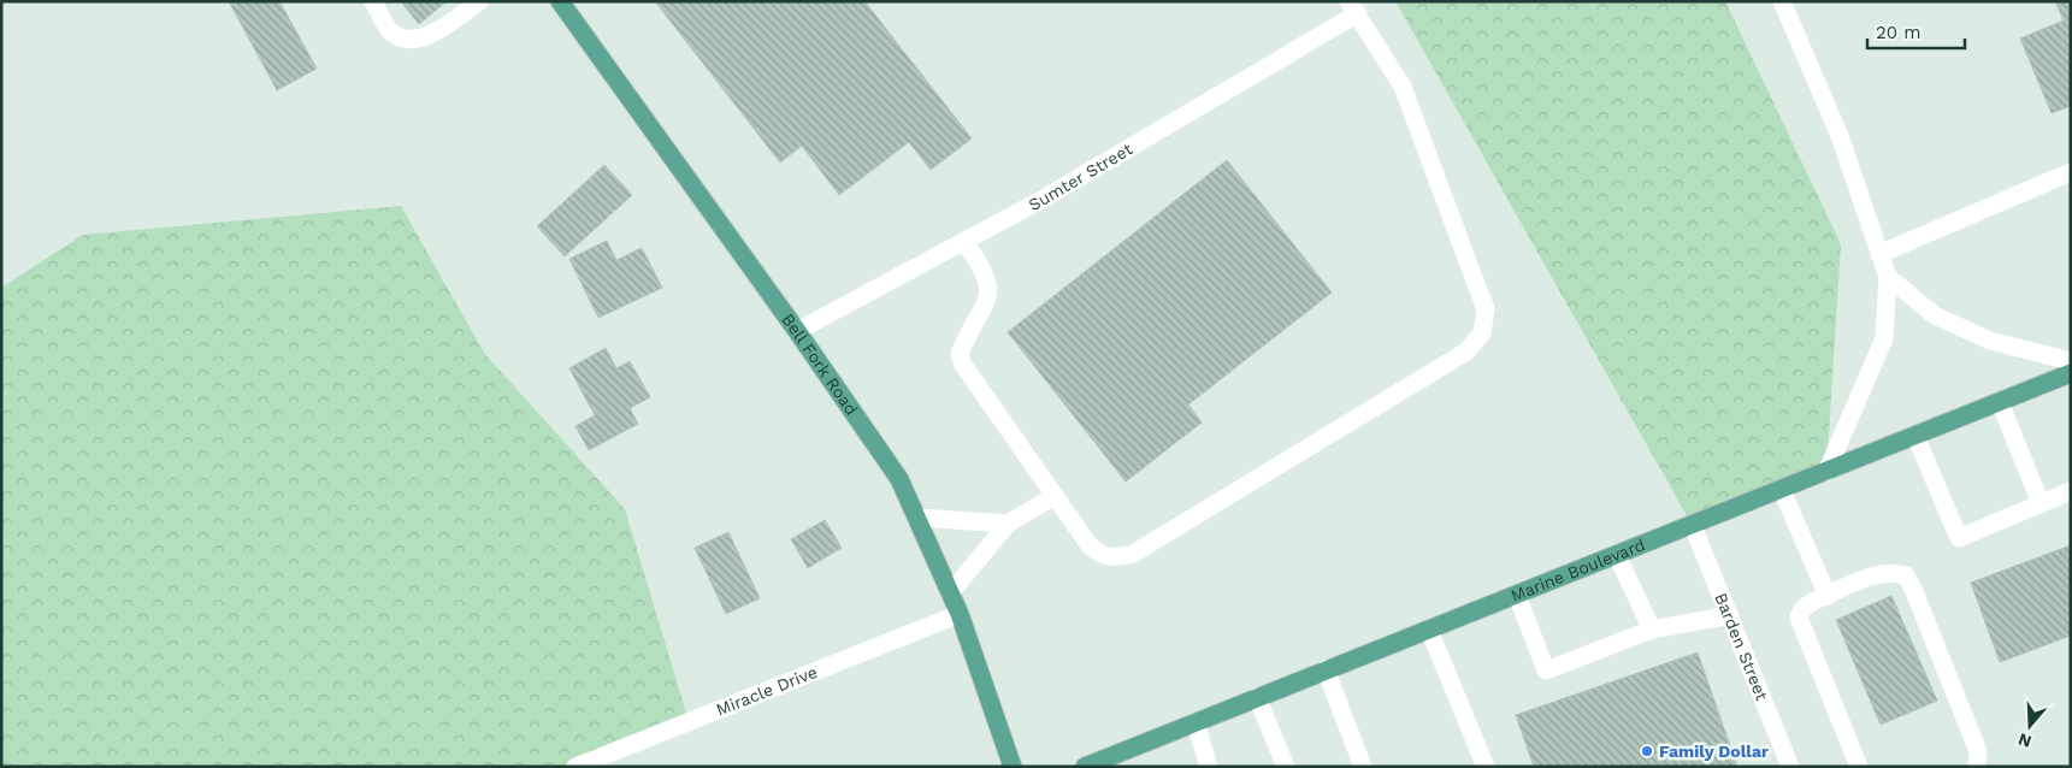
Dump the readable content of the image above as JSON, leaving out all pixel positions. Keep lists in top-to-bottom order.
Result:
{
  "streets": {
    "main road": ["Bell Fork Road", "Marine Boulevard"],
    "street": ["Sumter Street", "Barden Street", "Miracle Drive"]
  },
  "crossings": [
    ["Sumter Street", "Bell Fork Road"],
    ["Bell Fork Road", "Miracle Drive"],
    ["Marine Boulevard", "Barden Street"]
  ],
  "places": ["Family Dollar"],
  "scale_bar": "20 m",
  "north": "bottom"
}
